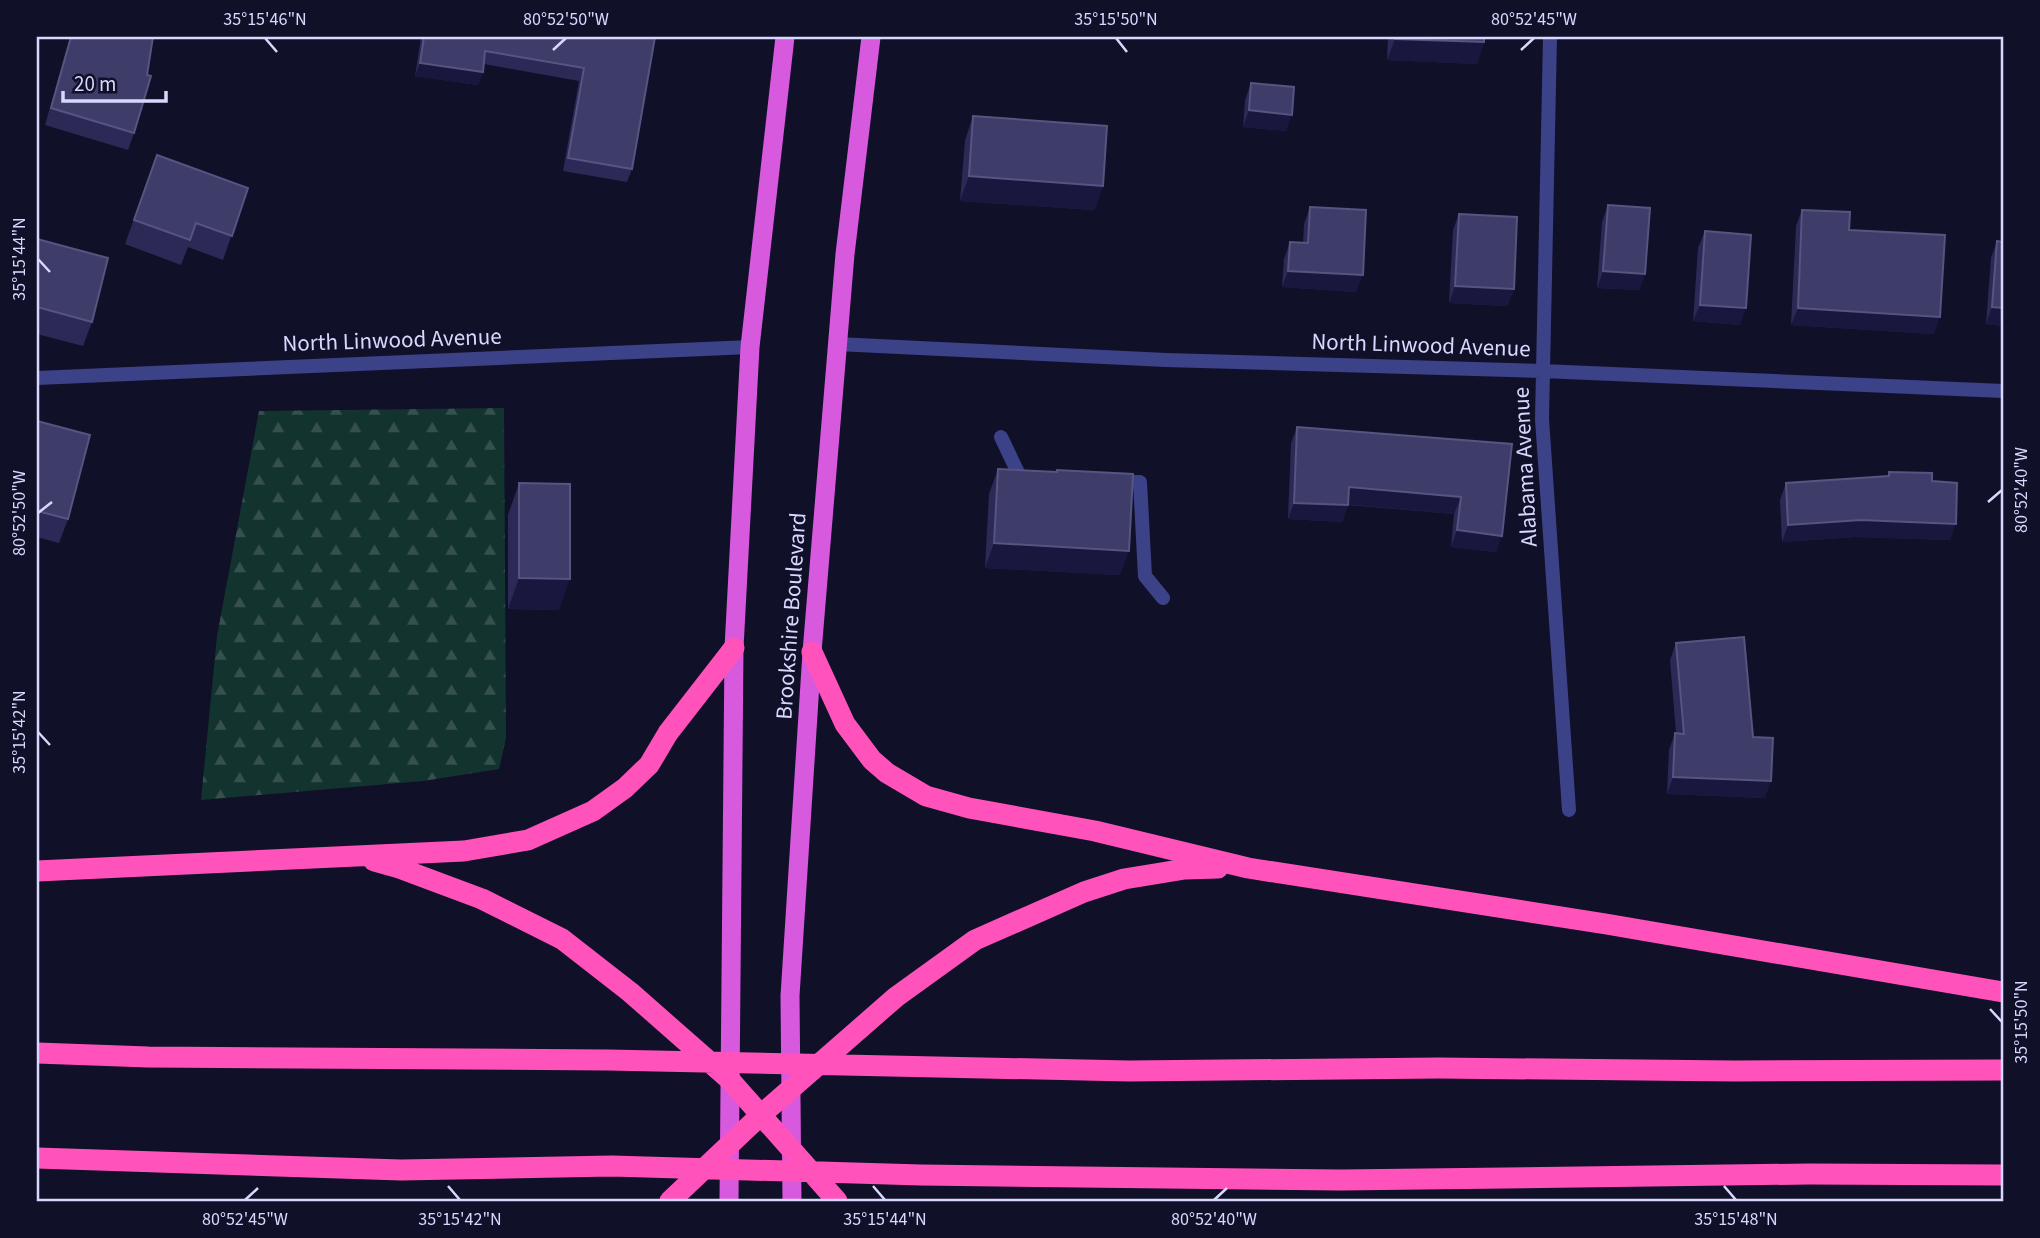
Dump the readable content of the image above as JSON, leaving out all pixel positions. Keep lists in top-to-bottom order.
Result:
{
  "streets": {
    "highway": ["Brookshire Boulevard"],
    "street": ["North Linwood Avenue", "Alabama Avenue"]
  },
  "crossings": [
    ["North Linwood Avenue", "Alabama Avenue"],
    ["North Linwood Avenue", "Brookshire Boulevard"]
  ],
  "scale_bar": "20 m",
  "coordinates": [
    "35°15'46\"N",
    "80°52'50\"W",
    "35°15'50\"N",
    "80°52'45\"W",
    "35°15'44\"N",
    "80°52'40\"W",
    "35°15'42\"N",
    "35°15'48\"N"
  ]
}
